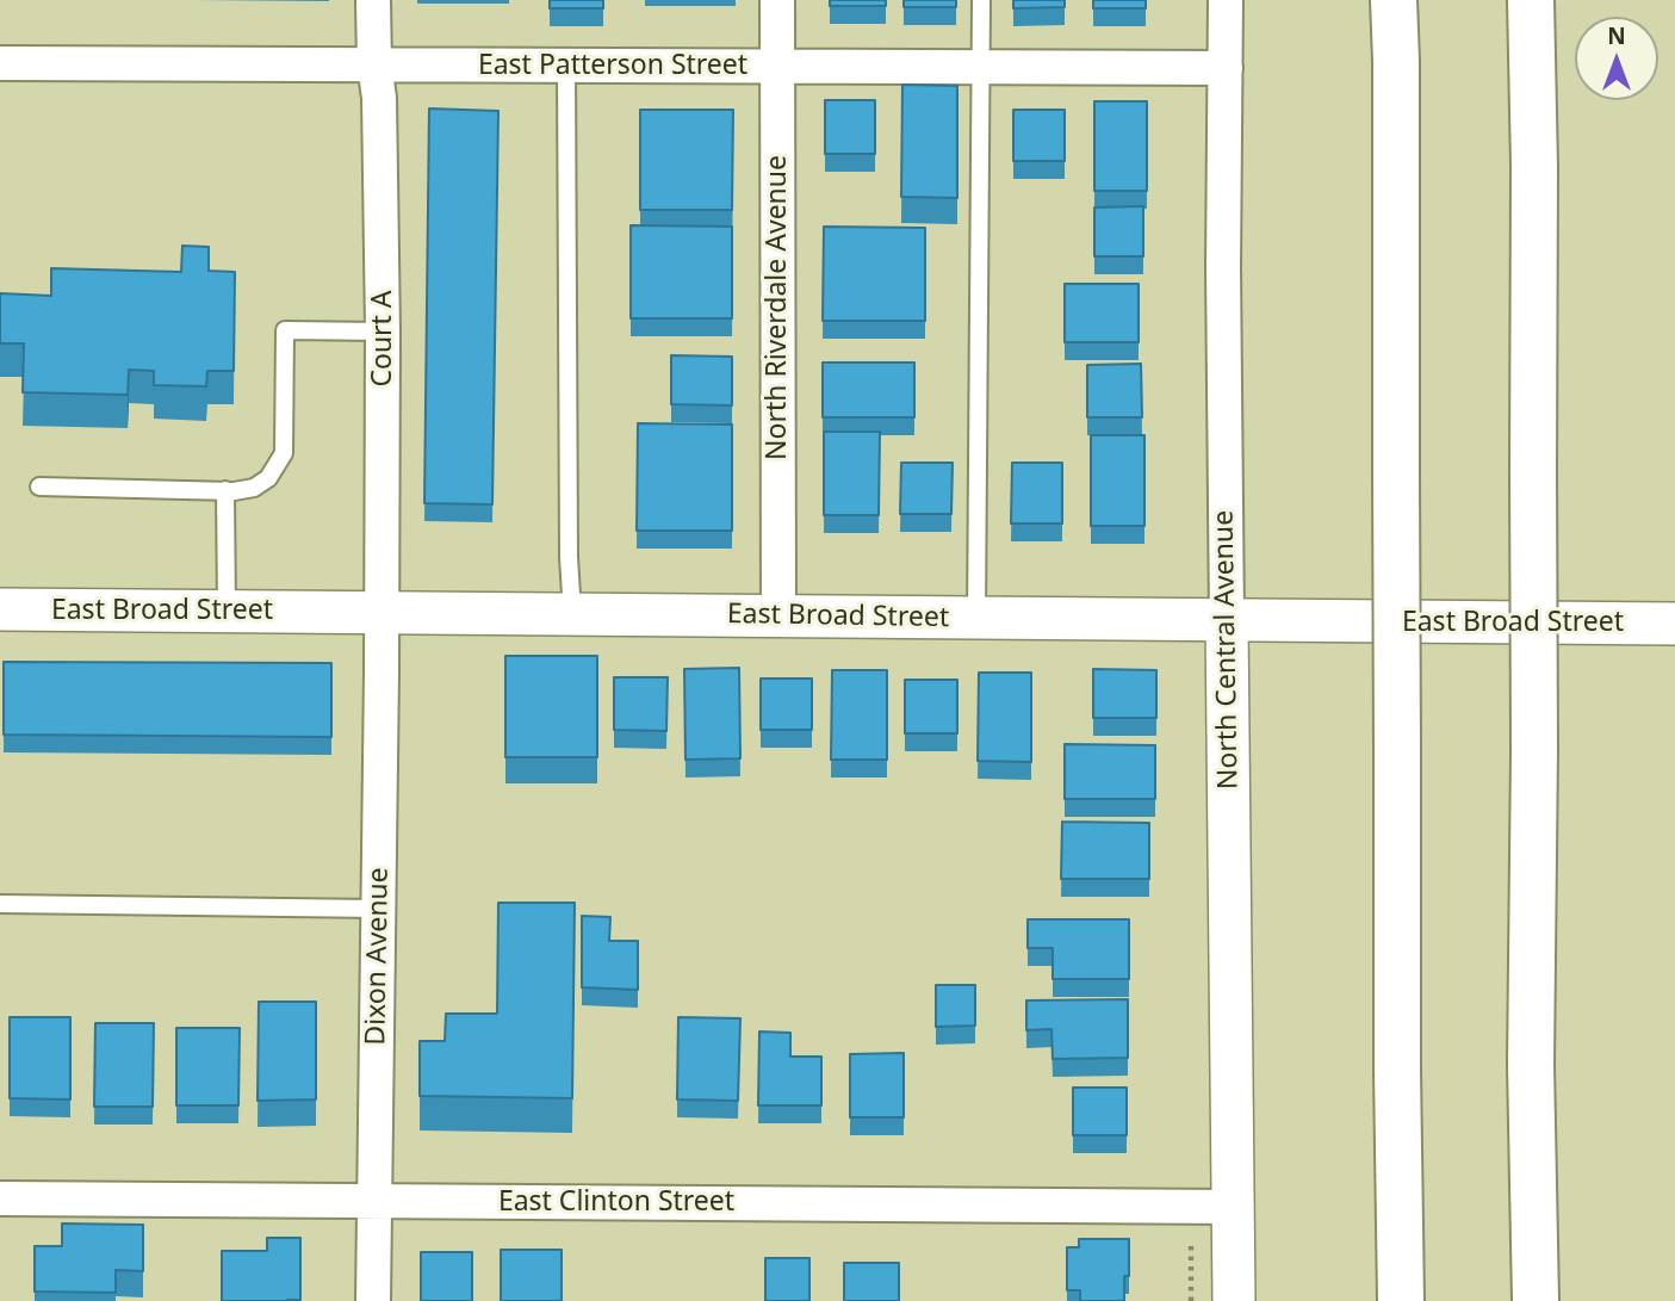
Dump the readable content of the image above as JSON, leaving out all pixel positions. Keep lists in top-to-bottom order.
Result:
{
  "streets": {
    "street": [
      "East Patterson Street",
      "North Riverdale Avenue",
      "Court A",
      "East Broad Street",
      "North Central Avenue",
      "Dixon Avenue",
      "East Clinton Street"
    ]
  },
  "crossings": [
    ["East Patterson Street", "North Riverdale Avenue"],
    ["East Patterson Street", "Court A"],
    ["East Patterson Street", "North Central Avenue"],
    ["North Riverdale Avenue", "East Broad Street"],
    ["Court A", "East Broad Street"],
    ["Court A", "Dixon Avenue"],
    ["East Broad Street", "North Central Avenue"],
    ["East Broad Street", "Dixon Avenue"],
    ["North Central Avenue", "East Clinton Street"],
    ["Dixon Avenue", "East Clinton Street"]
  ],
  "north": "top"
}
